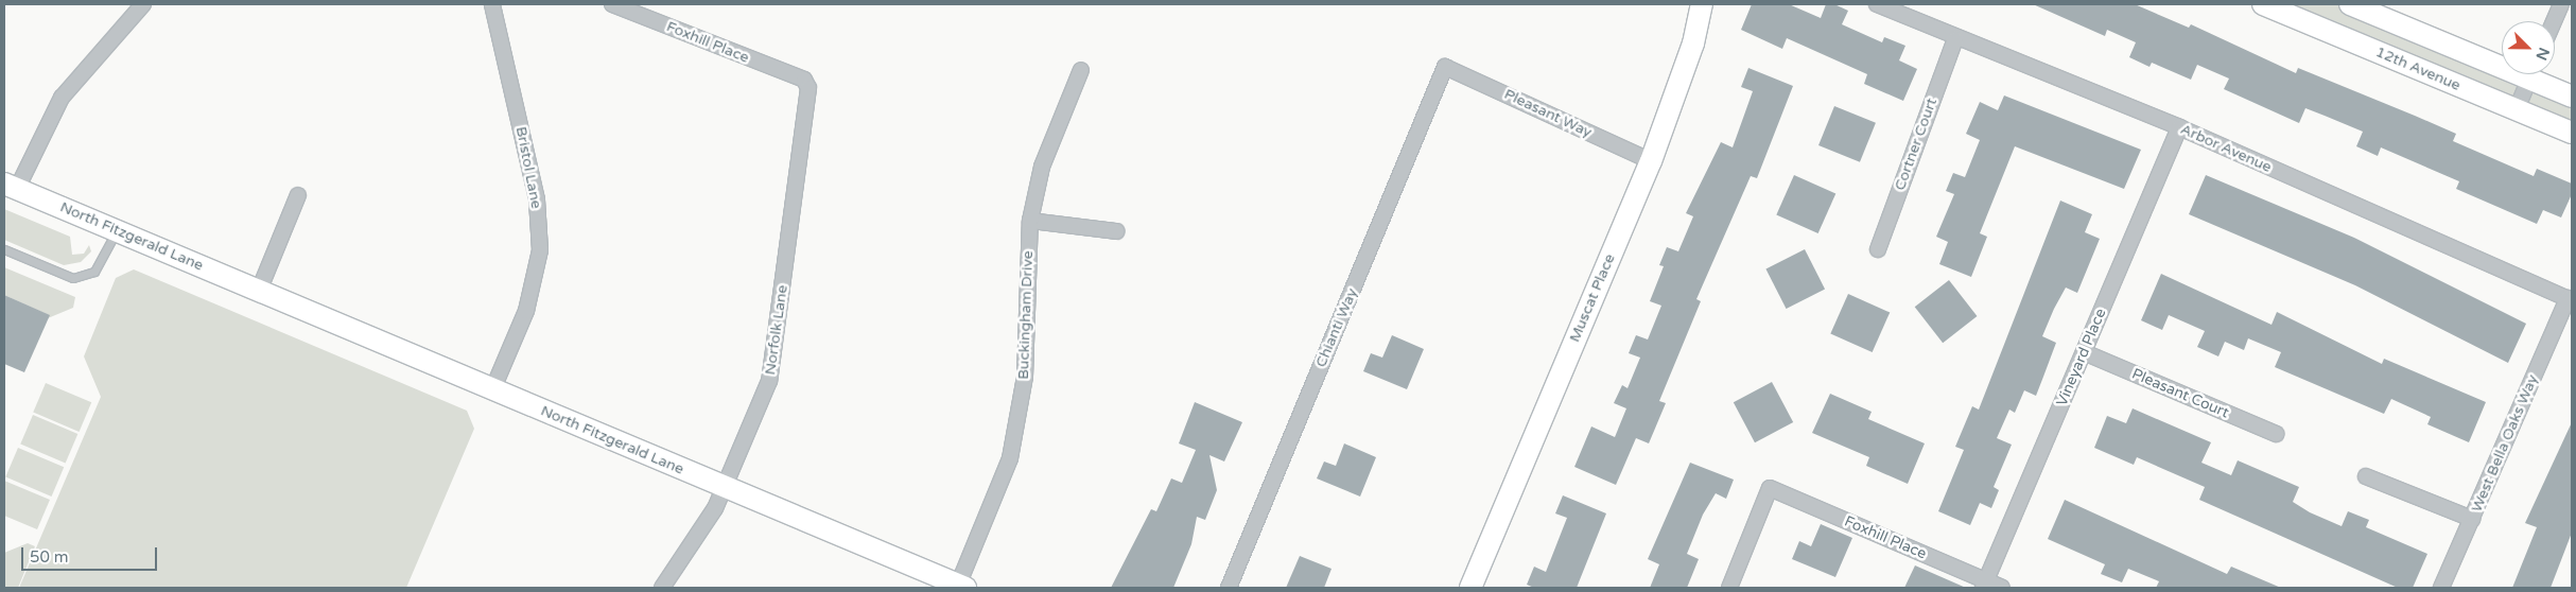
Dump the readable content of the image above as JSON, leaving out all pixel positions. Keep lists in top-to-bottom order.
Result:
{
  "streets": {
    "street": [
      "Foxhill Place",
      "12th Avenue",
      "Pleasant Way",
      "Cortner Court",
      "Arbor Avenue",
      "Bristol Lane",
      "North Fitzgerald Lane",
      "Muscat Place",
      "Buckingham Drive",
      "Chianti Way",
      "Norfolk Lane",
      "Vineyard Place",
      "Pleasant Court",
      "West Bella Oaks Way"
    ]
  },
  "crossings": [
    ["Foxhill Place", "Norfolk Lane"],
    ["Foxhill Place", "Vineyard Place"],
    ["Pleasant Way", "Muscat Place"],
    ["Pleasant Way", "Chianti Way"],
    ["Cortner Court", "Arbor Avenue"],
    ["Arbor Avenue", "Vineyard Place"],
    ["Arbor Avenue", "West Bella Oaks Way"],
    ["Bristol Lane", "North Fitzgerald Lane"],
    ["North Fitzgerald Lane", "Buckingham Drive"],
    ["North Fitzgerald Lane", "Norfolk Lane"],
    ["Vineyard Place", "Pleasant Court"]
  ],
  "scale_bar": "50 m",
  "north": "bottom right"
}
